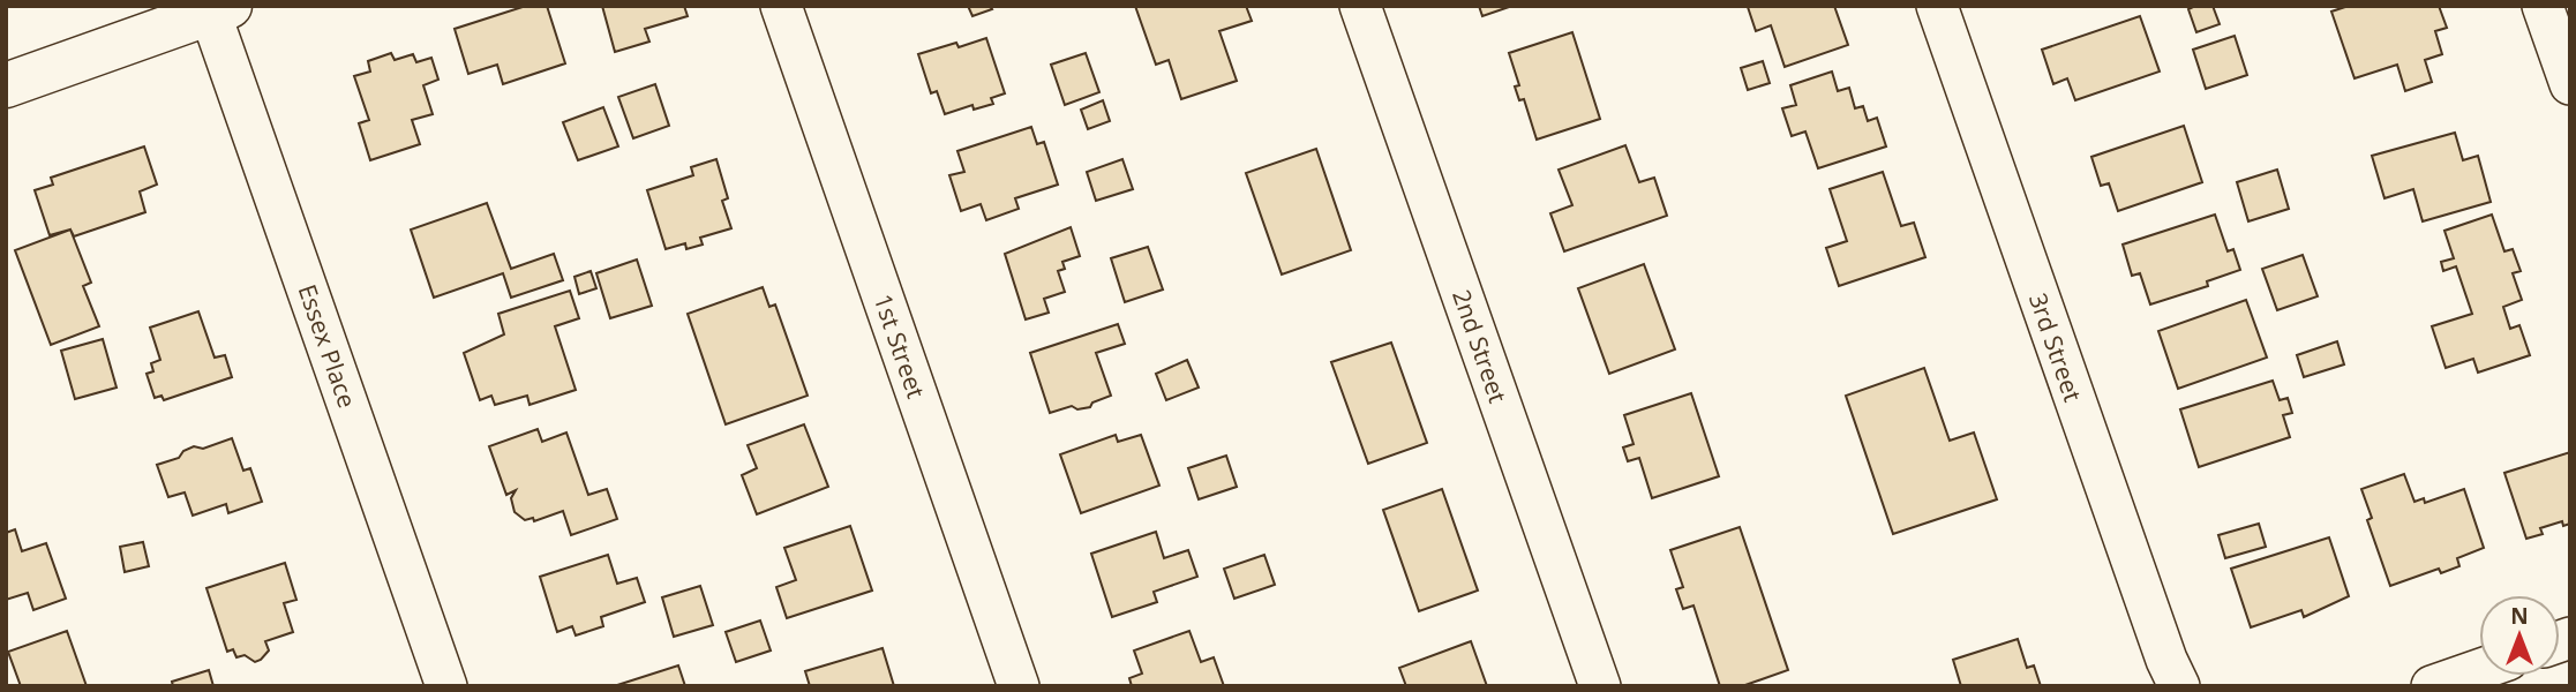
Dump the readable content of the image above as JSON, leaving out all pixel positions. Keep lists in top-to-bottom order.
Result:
{
  "streets": {
    "street": [
      "Essex Place",
      "1st Street",
      "2nd Street",
      "3rd Street"
    ]
  },
  "north": "top"
}
